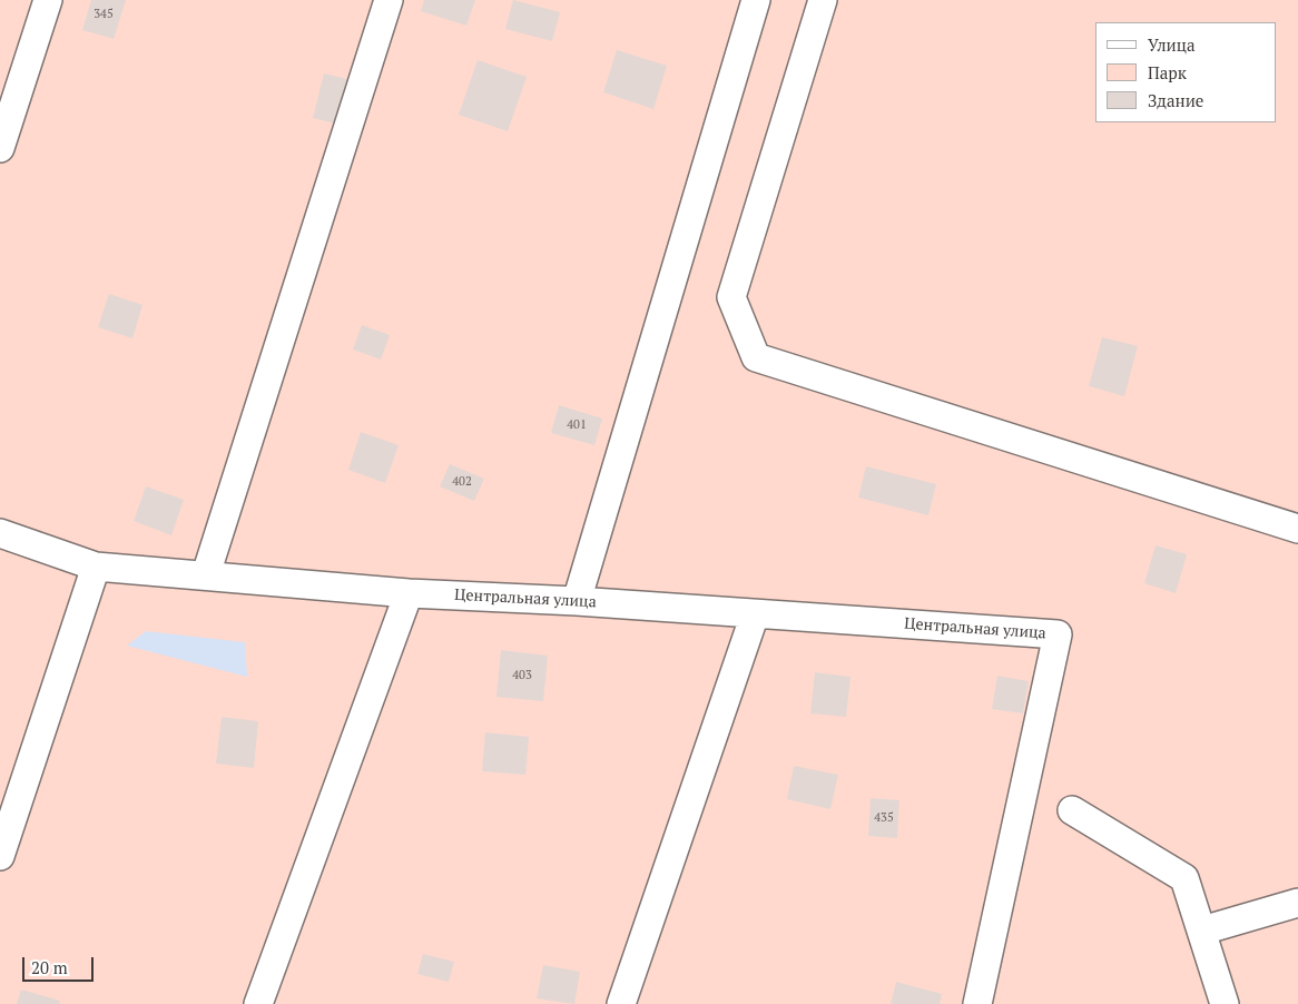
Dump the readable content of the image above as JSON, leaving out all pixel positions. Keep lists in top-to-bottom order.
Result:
{
  "streets": {
    "street": ["Центральная улица"]
  },
  "house_numbers": [
    "345",
    "401",
    "402",
    "403",
    "435"
  ],
  "legend": ["Улица", "Парк", "Здание"],
  "scale_bar": "20 m"
}
